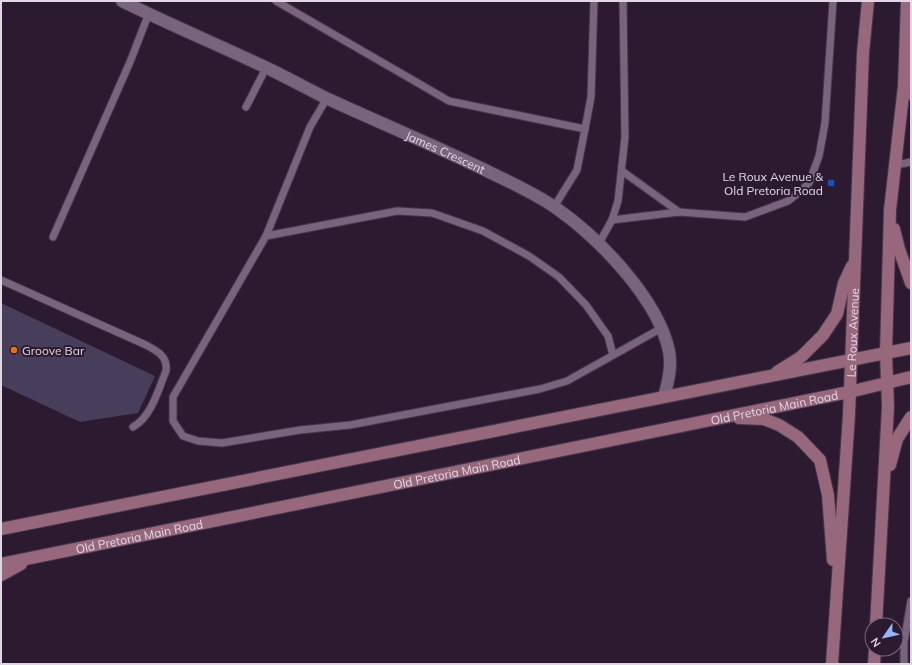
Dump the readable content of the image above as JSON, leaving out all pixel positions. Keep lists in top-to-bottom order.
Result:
{
  "streets": {
    "main road": ["Le Roux Avenue", "Old Pretoria Main Road"],
    "street": ["James Crescent"]
  },
  "crossings": [
    ["Le Roux Avenue", "Old Pretoria Main Road"]
  ],
  "places": {
    "transit": ["Le Roux Avenue & Old Pretoria Road"],
    "other": ["Groove Bar"]
  },
  "north": "bottom left"
}
